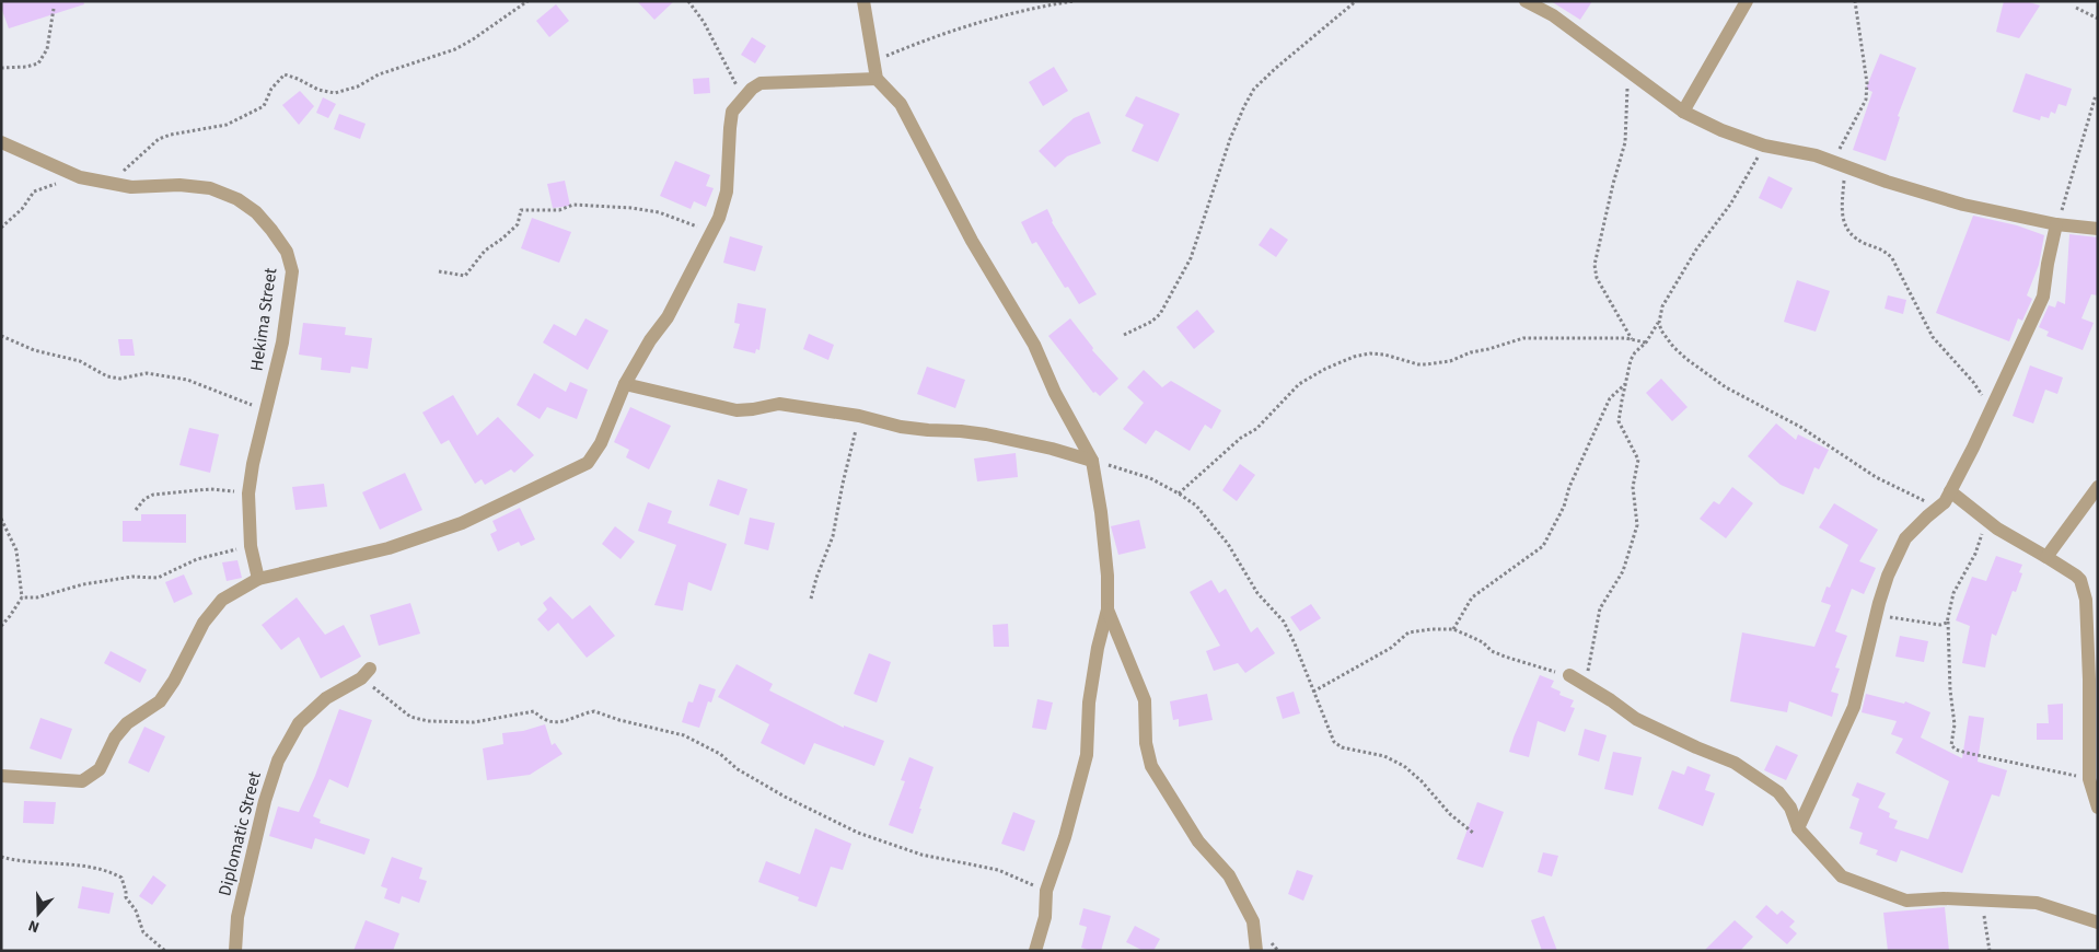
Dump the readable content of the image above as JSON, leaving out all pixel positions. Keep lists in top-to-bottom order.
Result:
{
  "streets": {
    "street": ["Hekima Street", "Diplomatic Street"]
  },
  "north": "bottom"
}
